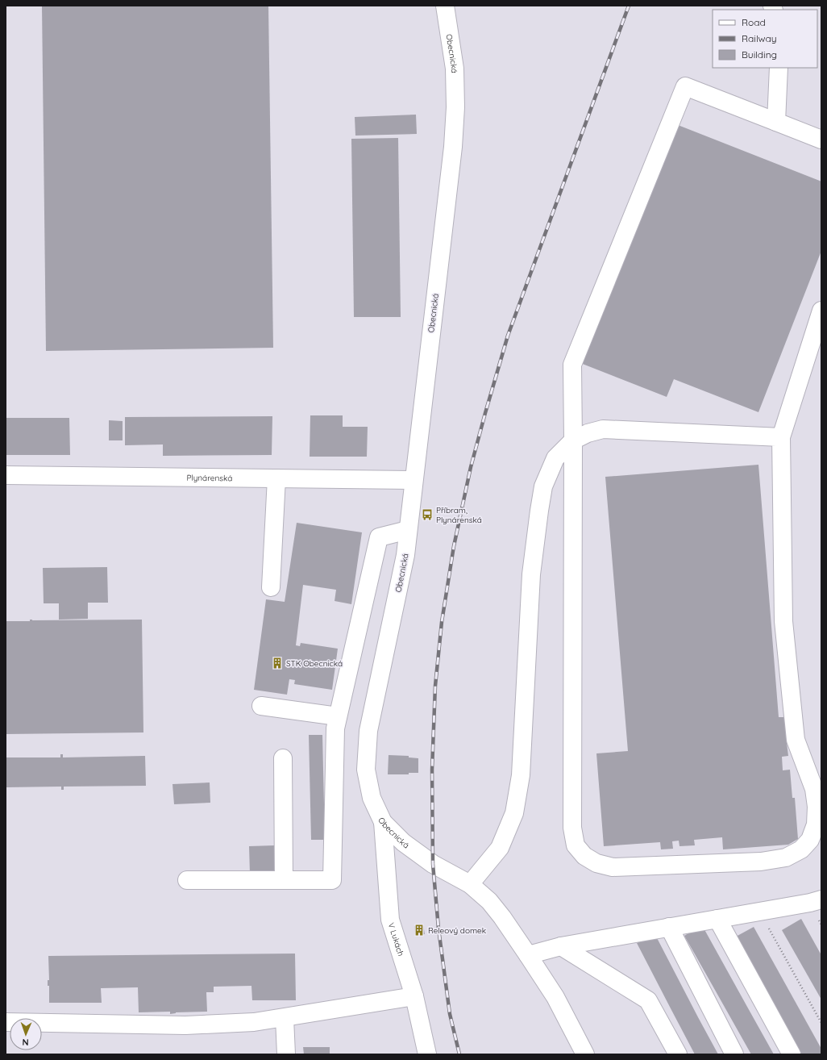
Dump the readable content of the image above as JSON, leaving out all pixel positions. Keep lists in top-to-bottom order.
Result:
{
  "streets": {
    "street": ["Obecnická", "Plynárenská", "V Lukách"]
  },
  "crossings": [
    ["Obecnická", "Plynárenská"],
    ["Obecnická", "V Lukách"]
  ],
  "places": {
    "bus stop": ["Příbram, Plynárenská"],
    "building": ["STK Obecnická", "Releový domek"]
  },
  "legend": ["Road", "Railway", "Building"],
  "north": "bottom"
}
